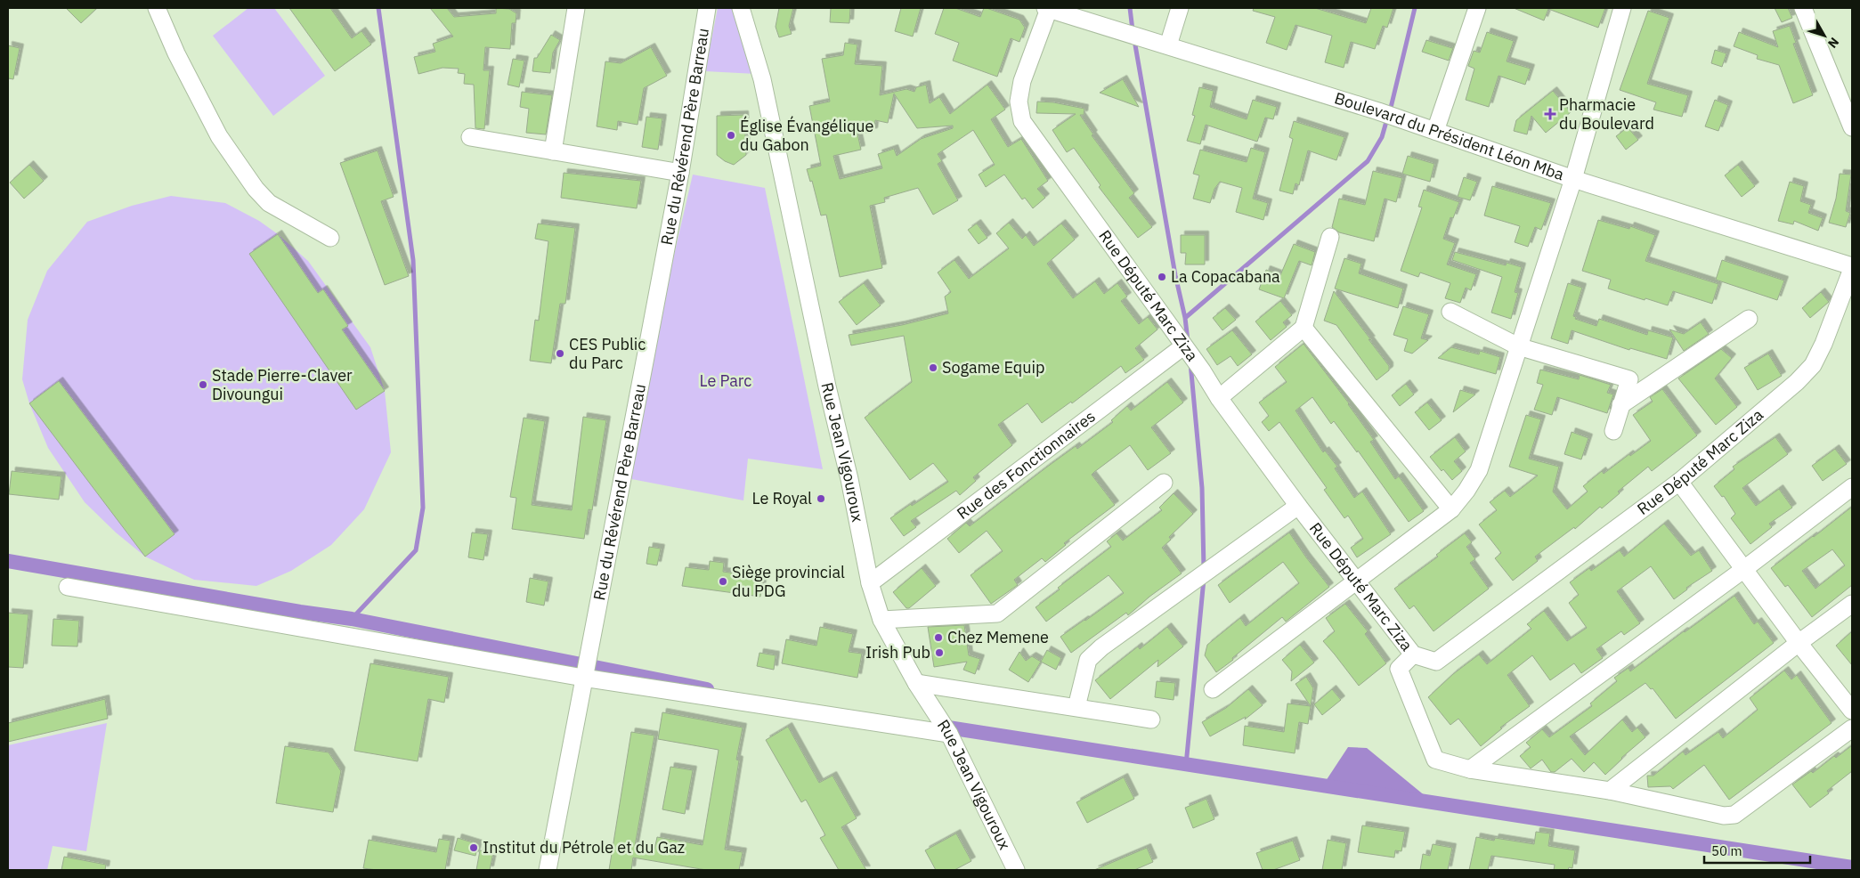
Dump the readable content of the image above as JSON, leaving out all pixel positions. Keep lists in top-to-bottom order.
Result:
{
  "streets": {
    "street": [
      "Boulevard du Président Léon Mba",
      "Rue du Révérend Père Barreau",
      "Rue Député Marc Ziza",
      "Rue Jean Vigouroux",
      "Rue des Fonctionnaires"
    ]
  },
  "crossings": [
    ["Boulevard du Président Léon Mba", "Rue Député Marc Ziza"],
    ["Rue Député Marc Ziza", "Rue des Fonctionnaires"],
    ["Rue Jean Vigouroux", "Rue des Fonctionnaires"]
  ],
  "parks": ["Le Parc"],
  "places": {
    "health": ["Pharmacie du Boulevard"],
    "other": [
      "Église Évangélique du Gabon",
      "La Copacabana",
      "CES Public du Parc",
      "Sogame Equip",
      "Stade Pierre-Claver Divoungui",
      "Le Royal",
      "Siège provincial du PDG",
      "Chez Memene",
      "Irish Pub",
      "Institut du Pétrole et du Gaz"
    ]
  },
  "scale_bar": "50 m",
  "north": "bottom right"
}
